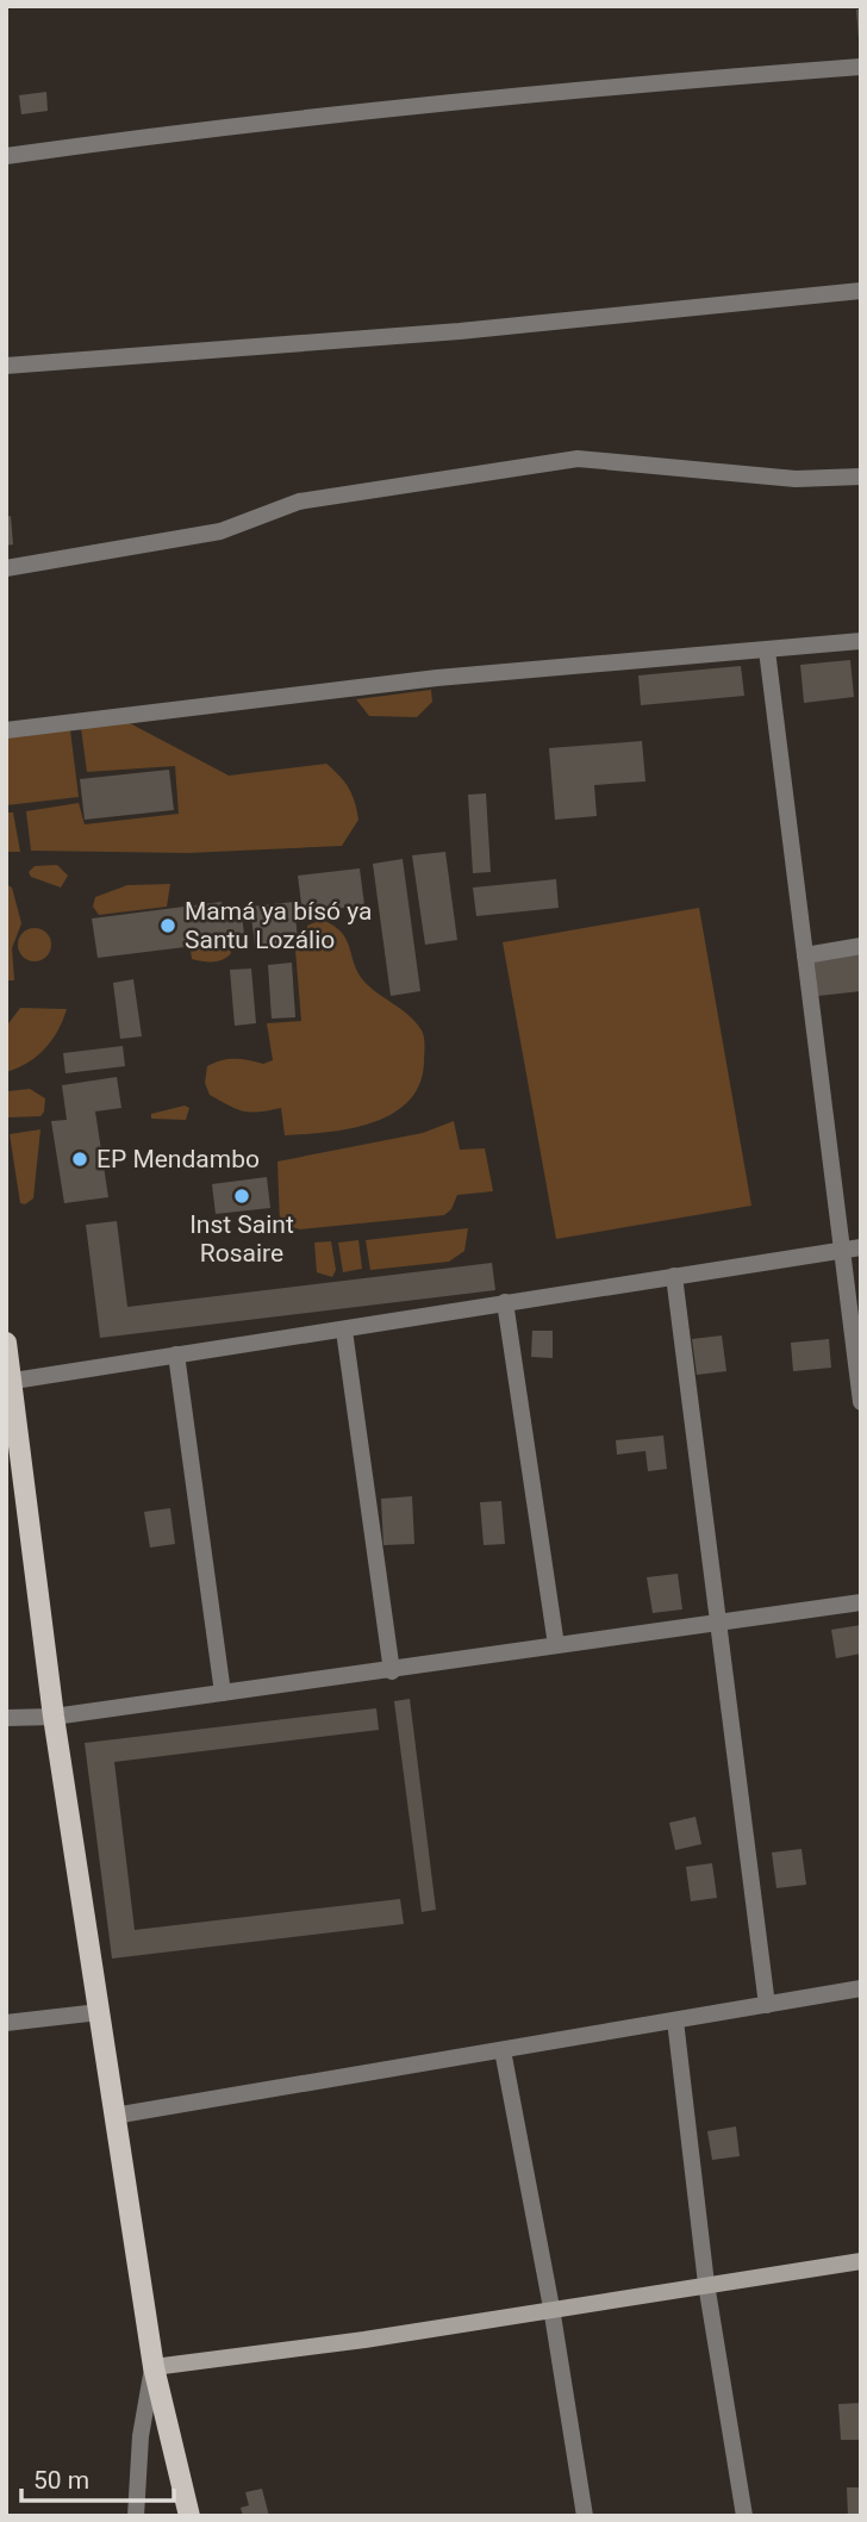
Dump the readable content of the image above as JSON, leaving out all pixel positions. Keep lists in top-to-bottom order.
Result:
{
  "places": ["Mamá ya bísó ya Santu Lozálio", "EP Mendambo", "Inst Saint Rosaire"],
  "scale_bar": "50 m"
}
